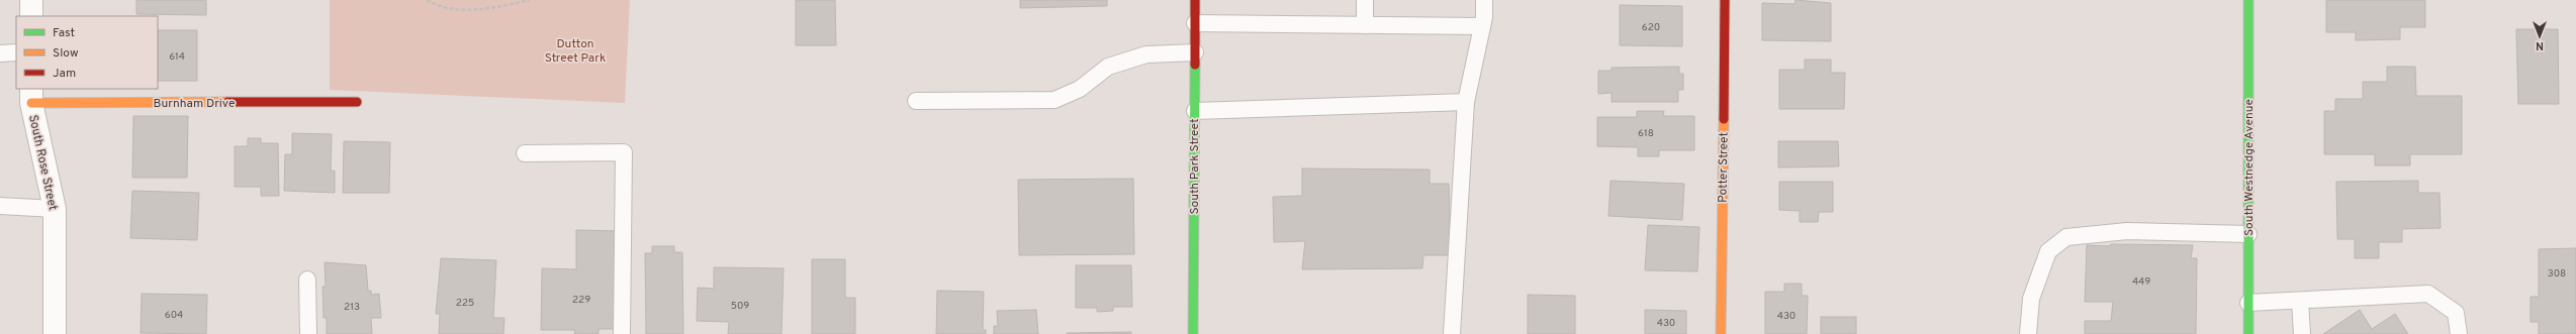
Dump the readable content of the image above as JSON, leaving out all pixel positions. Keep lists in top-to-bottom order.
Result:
{
  "streets": {
    "main road": [
      "Burnham Drive",
      "South Park Street",
      "Potter Street",
      "South Westnedge Avenue"
    ],
    "street": ["South Rose Street"]
  },
  "crossings": [
    ["Burnham Drive", "South Rose Street"]
  ],
  "parks": ["Dutton Street Park"],
  "house_numbers": [
    "620",
    "614",
    "618",
    "308",
    "449",
    "229",
    "225",
    "509",
    "213",
    "604",
    "430",
    "430"
  ],
  "legend": ["Fast", "Slow", "Jam"],
  "north": "bottom"
}
